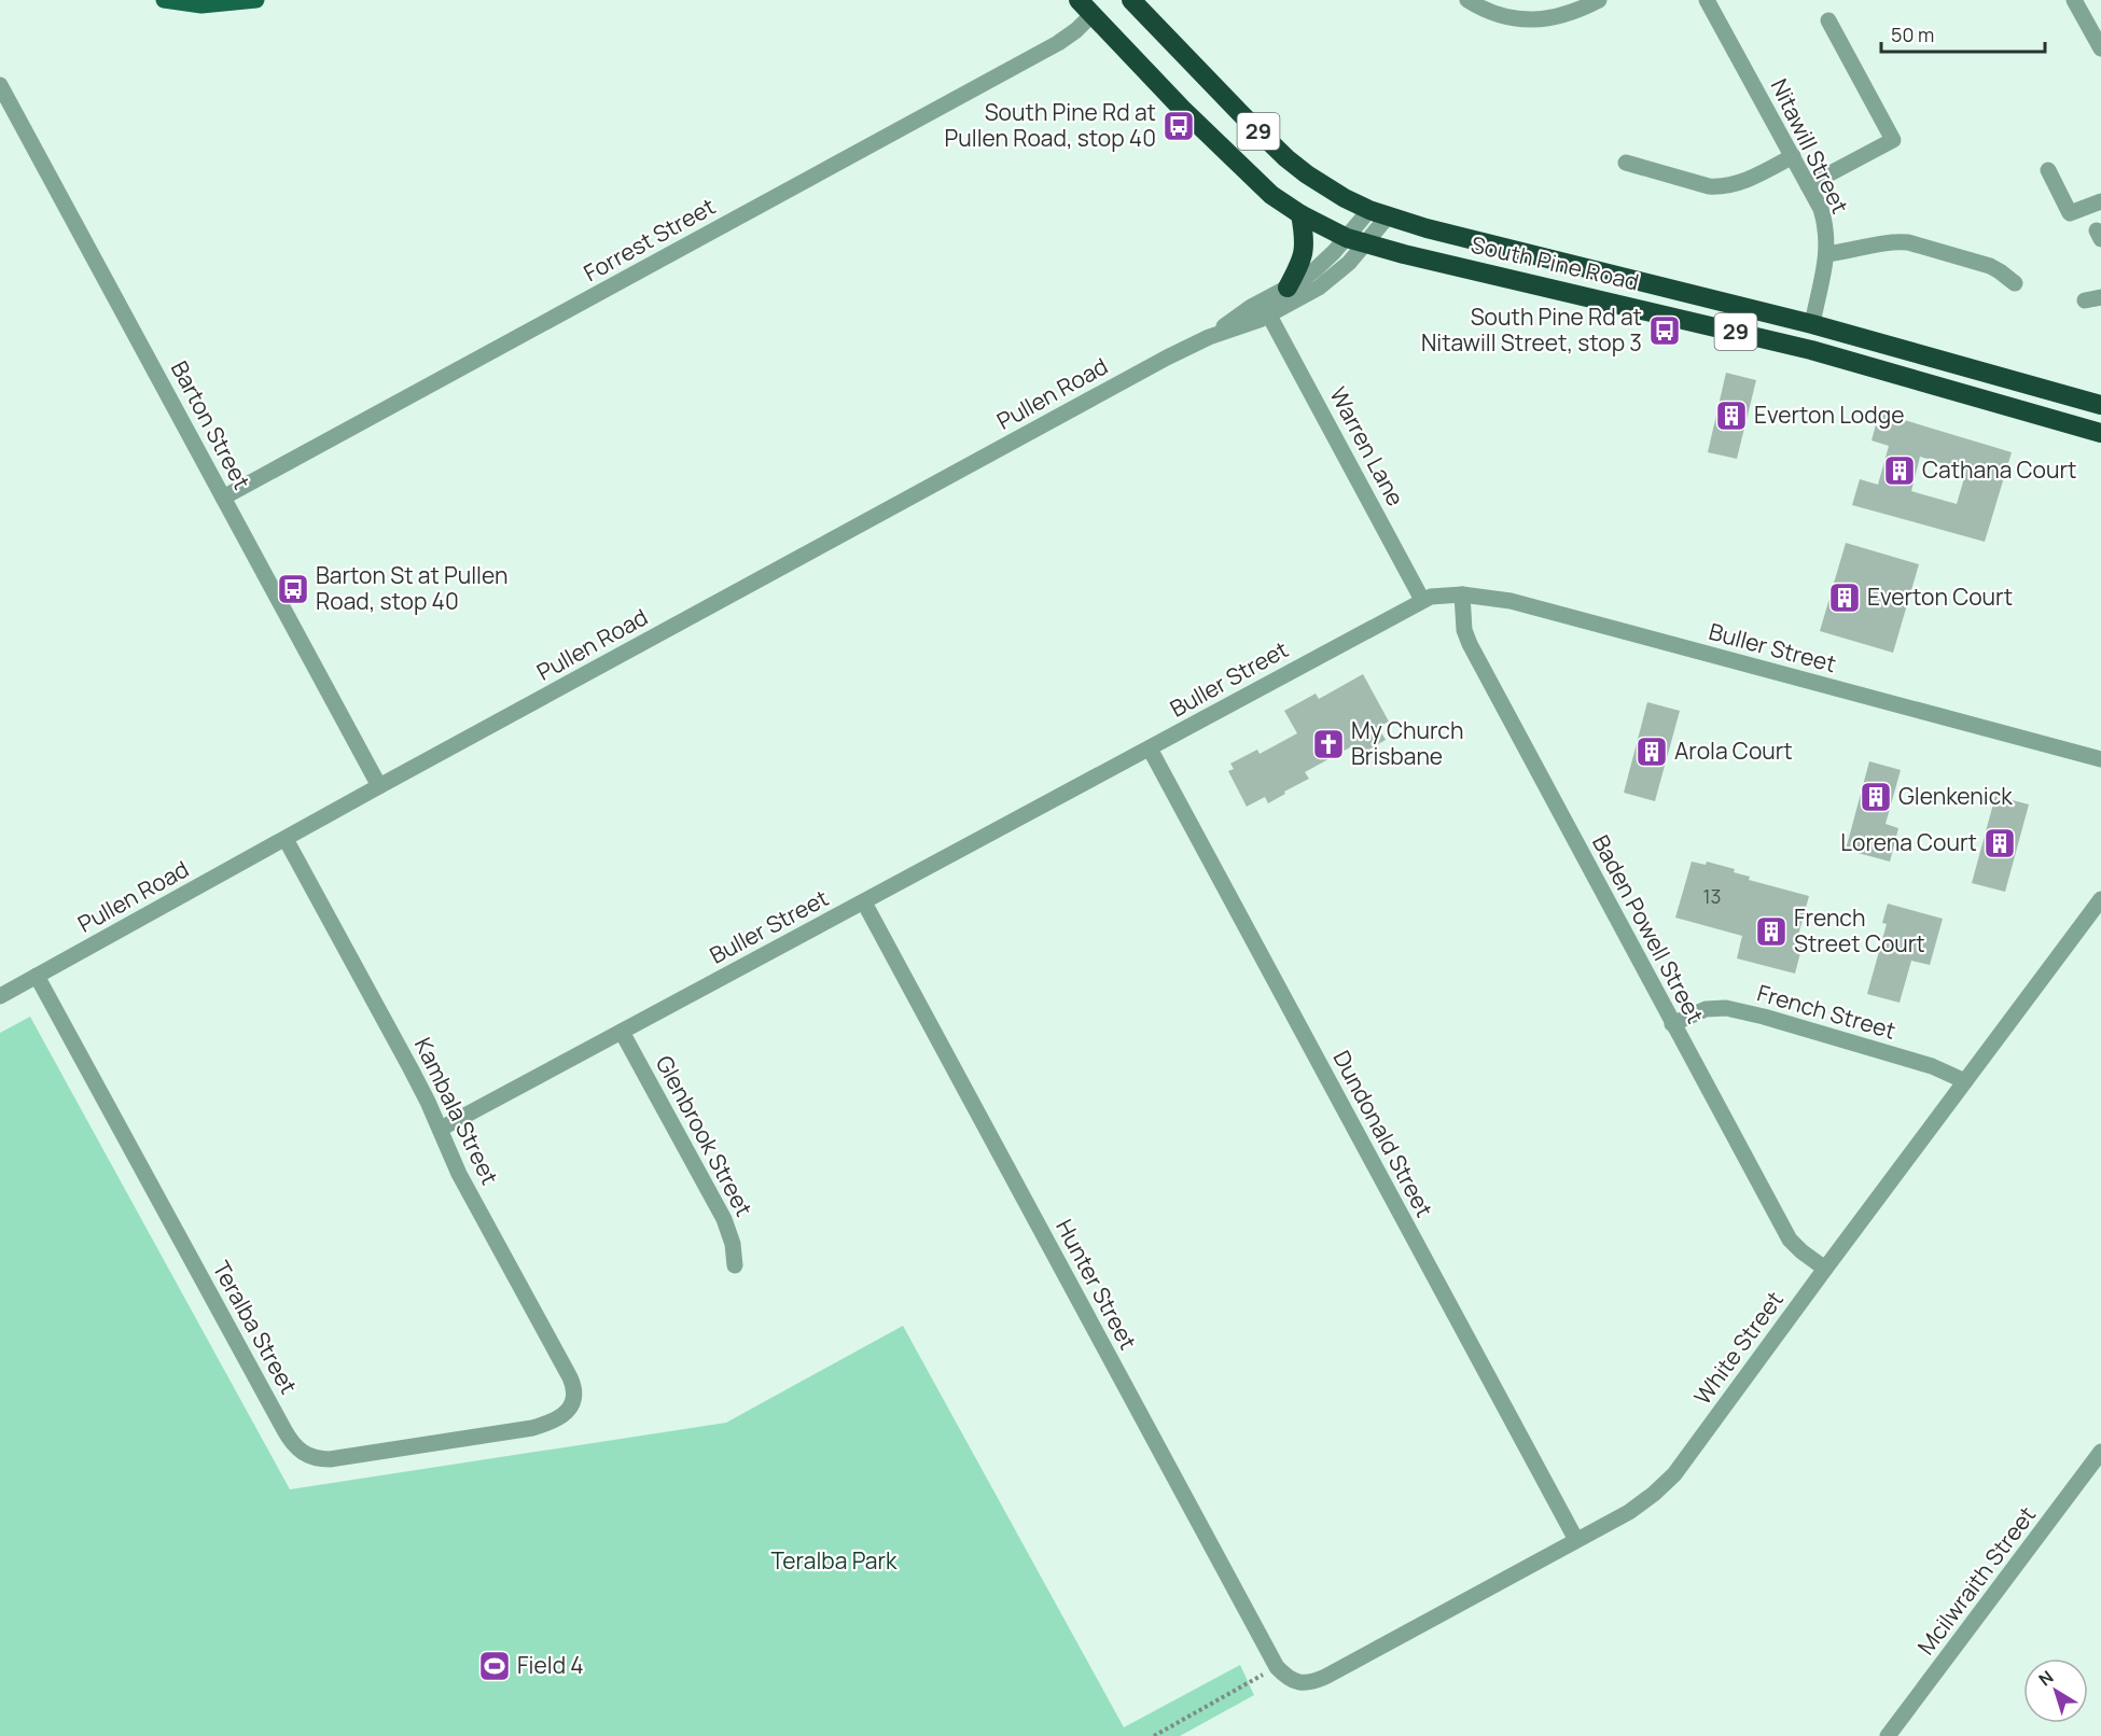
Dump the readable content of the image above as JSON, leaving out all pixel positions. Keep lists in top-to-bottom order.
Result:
{
  "streets": {
    "highway": ["29", "South Pine Road"],
    "street": [
      "Nitawill Street",
      "Forrest Street",
      "Pullen Road",
      "Barton Street",
      "Warren Lane",
      "Buller Street",
      "Baden Powell Street",
      "French Street",
      "Kambala Street",
      "Dundonald Street",
      "Glenbrook Street",
      "Hunter Street",
      "Teralba Street",
      "White Street",
      "Mcilwraith Street"
    ]
  },
  "crossings": [
    ["Nitawill Street", "South Pine Road"],
    ["Forrest Street", "South Pine Road"],
    ["Forrest Street", "Barton Street"],
    ["South Pine Road", "Pullen Road"],
    ["Pullen Road", "Barton Street"],
    ["Pullen Road", "Warren Lane"],
    ["Pullen Road", "Kambala Street"],
    ["Pullen Road", "Teralba Street"],
    ["Warren Lane", "Buller Street"],
    ["Buller Street", "Baden Powell Street"],
    ["Buller Street", "Kambala Street"],
    ["Buller Street", "Dundonald Street"],
    ["Buller Street", "Glenbrook Street"],
    ["Buller Street", "Hunter Street"],
    ["Baden Powell Street", "French Street"],
    ["Baden Powell Street", "White Street"],
    ["French Street", "White Street"],
    ["Kambala Street", "Teralba Street"],
    ["Dundonald Street", "White Street"],
    ["Hunter Street", "White Street"]
  ],
  "parks": ["Teralba Park"],
  "places": {
    "bus stop": ["South Pine Rd at Pullen Road, stop 40", "South Pine Rd at Nitawill Street, stop 3", "Barton St at Pullen Road, stop 40"],
    "building": [
      "Everton Lodge",
      "Cathana Court",
      "Everton Court",
      "Arola Court",
      "Glenkenick",
      "Lorena Court",
      "French Street Court"
    ],
    "church": ["My Church Brisbane"],
    "sports": ["Field 4"]
  },
  "house_numbers": ["13"],
  "scale_bar": "50 m",
  "north": "top left"
}
